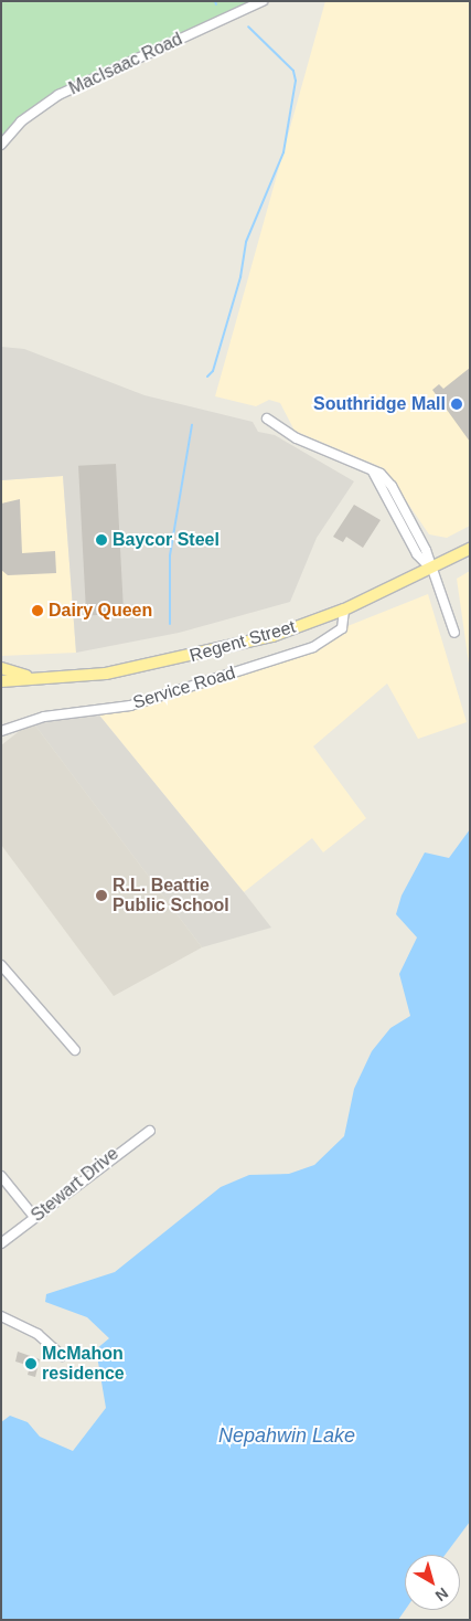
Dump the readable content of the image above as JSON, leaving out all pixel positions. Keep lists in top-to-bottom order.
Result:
{
  "streets": {
    "main road": ["Regent Street"],
    "street": ["MacIsaac Road", "Service Road", "Stewart Drive"]
  },
  "crossings": [
    ["Regent Street", "Service Road"]
  ],
  "water": ["Nepahwin Lake"],
  "places": [
    "Southridge Mall",
    "Baycor Steel",
    "Dairy Queen",
    "R.L. Beattie Public School",
    "McMahon residence"
  ],
  "north": "bottom right"
}
